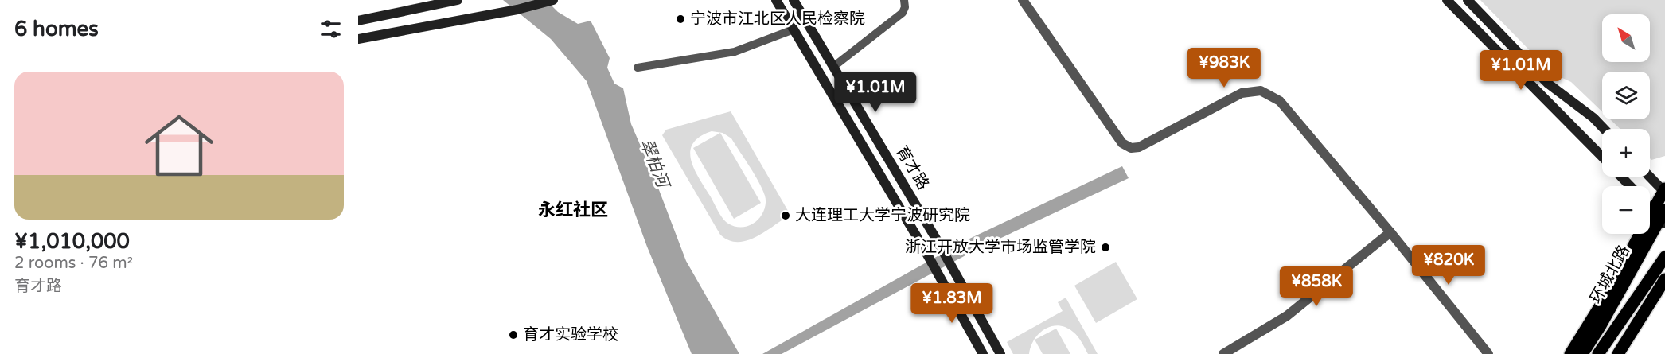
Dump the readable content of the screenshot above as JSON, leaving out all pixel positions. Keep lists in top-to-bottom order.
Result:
{
  "streets": {
    "main road": ["育才路", "环城北路"]
  },
  "districts": ["永红社区"],
  "water": ["翠柏河"],
  "places": [
    "宁波市江北区人民检察院",
    "大连理工大学宁波研究院",
    "浙江开放大学市场监管学院",
    "育才实验学校"
  ],
  "north": "top left",
  "page": {
    "heading": "6 homes",
    "map_buttons": ["+", "−"],
    "price": [
      "¥983K",
      "¥1.01M",
      "¥1.01M",
      "¥820K",
      "¥858K",
      "¥1.83M"
    ],
    "list": [
      {
        "name": "¥1,010,000",
        "note": "2 rooms · 76 m² · 育才路"
      }
    ]
  }
}
